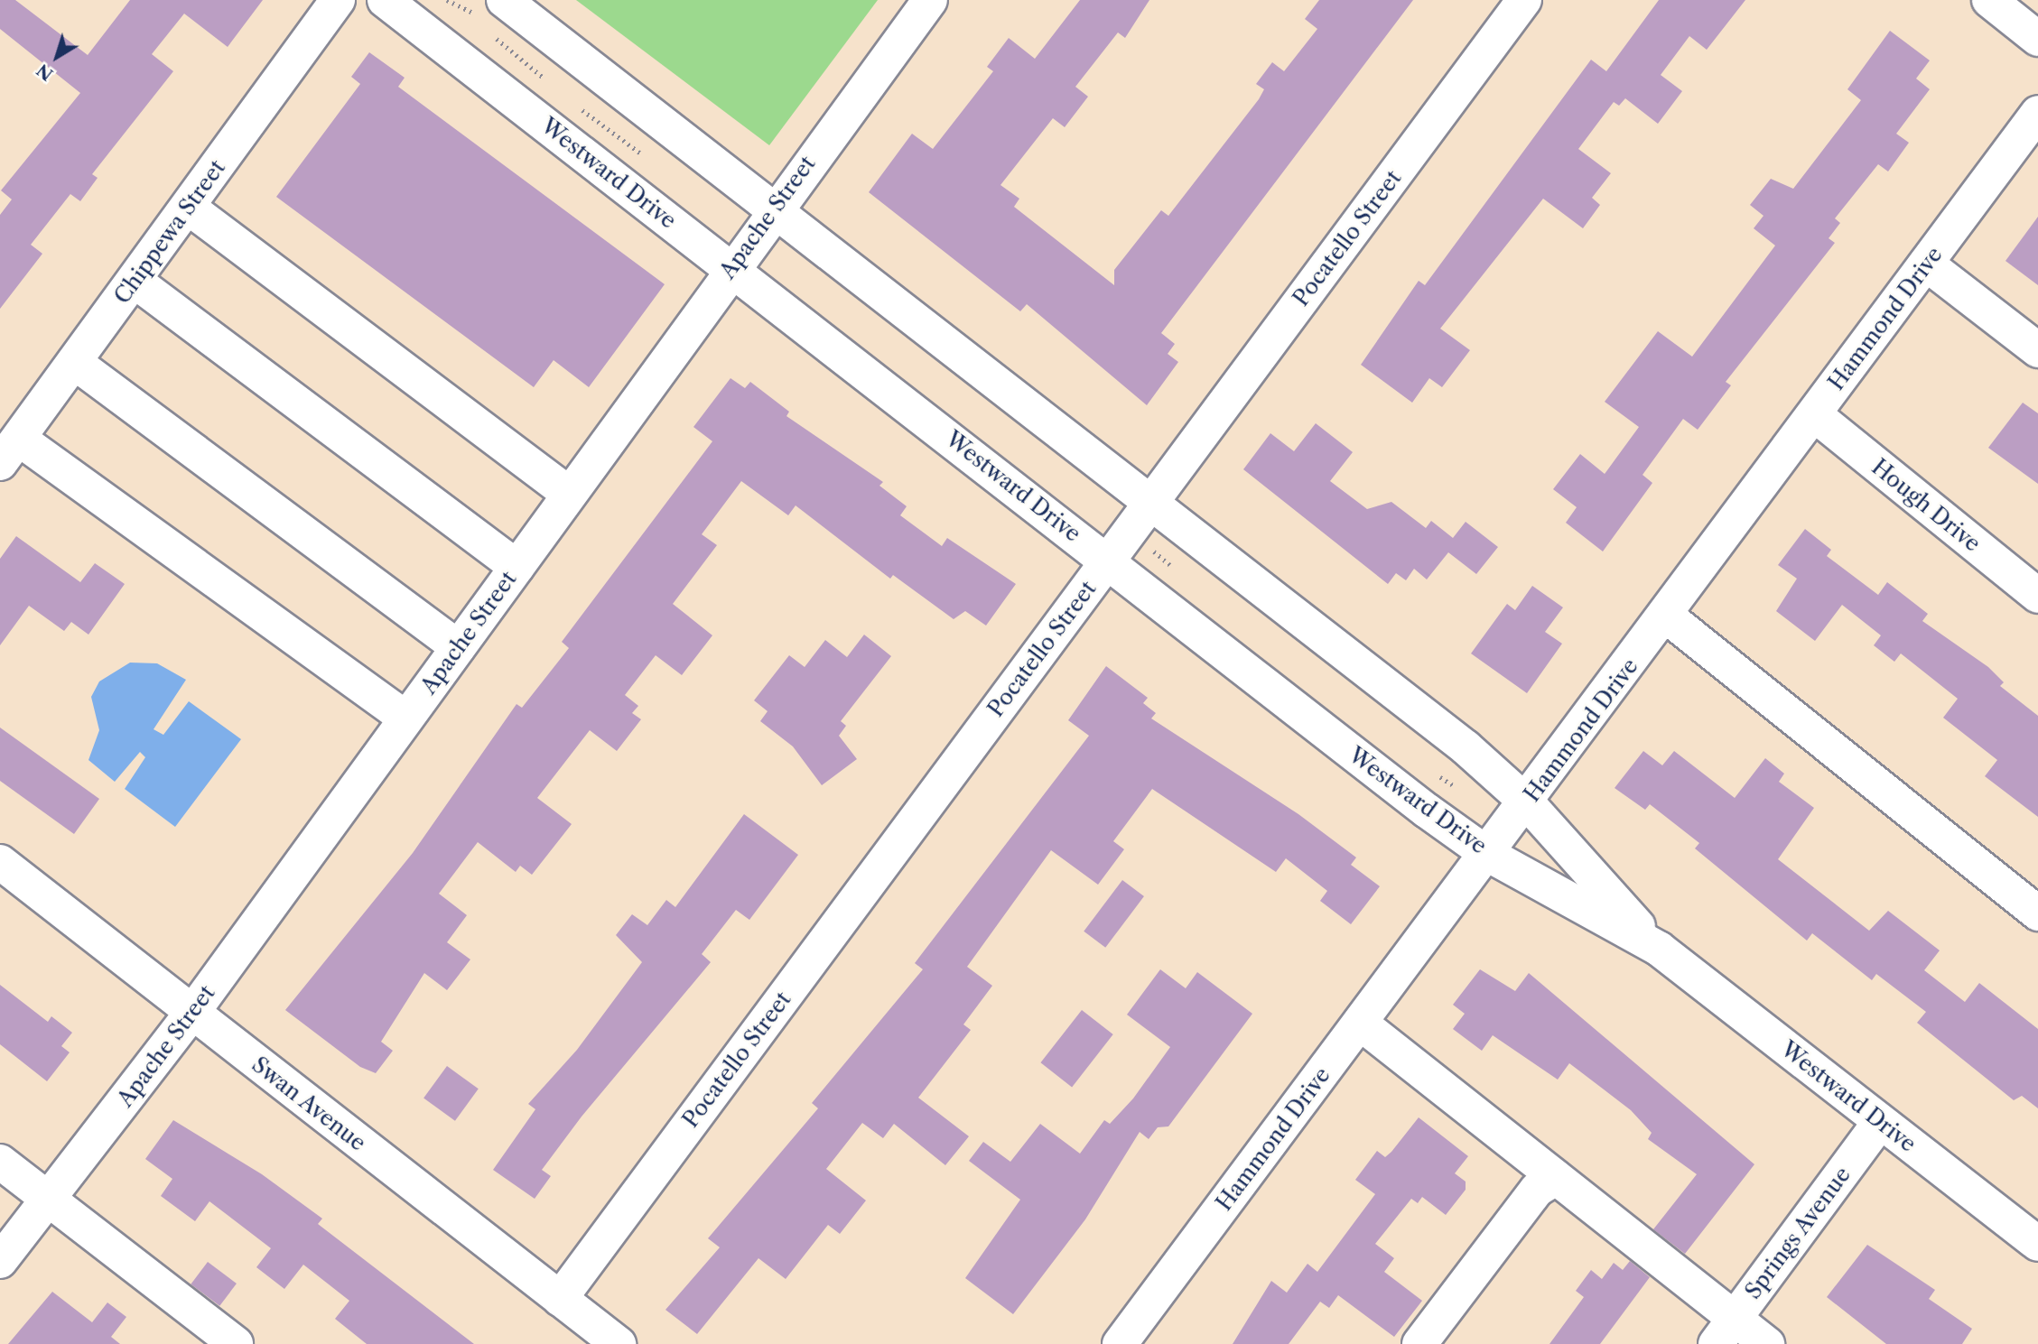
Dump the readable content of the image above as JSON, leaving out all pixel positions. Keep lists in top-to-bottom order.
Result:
{
  "streets": {
    "street": [
      "Westward Drive",
      "Apache Street",
      "Chippewa Street",
      "Pocatello Street",
      "Hammond Drive",
      "Hough Drive",
      "Swan Avenue",
      "Springs Avenue"
    ]
  },
  "crossings": [
    ["Westward Drive", "Apache Street"],
    ["Westward Drive", "Pocatello Street"],
    ["Westward Drive", "Hammond Drive"],
    ["Westward Drive", "Springs Avenue"],
    ["Apache Street", "Swan Avenue"],
    ["Pocatello Street", "Swan Avenue"],
    ["Hammond Drive", "Hough Drive"]
  ],
  "north": "bottom left"
}
